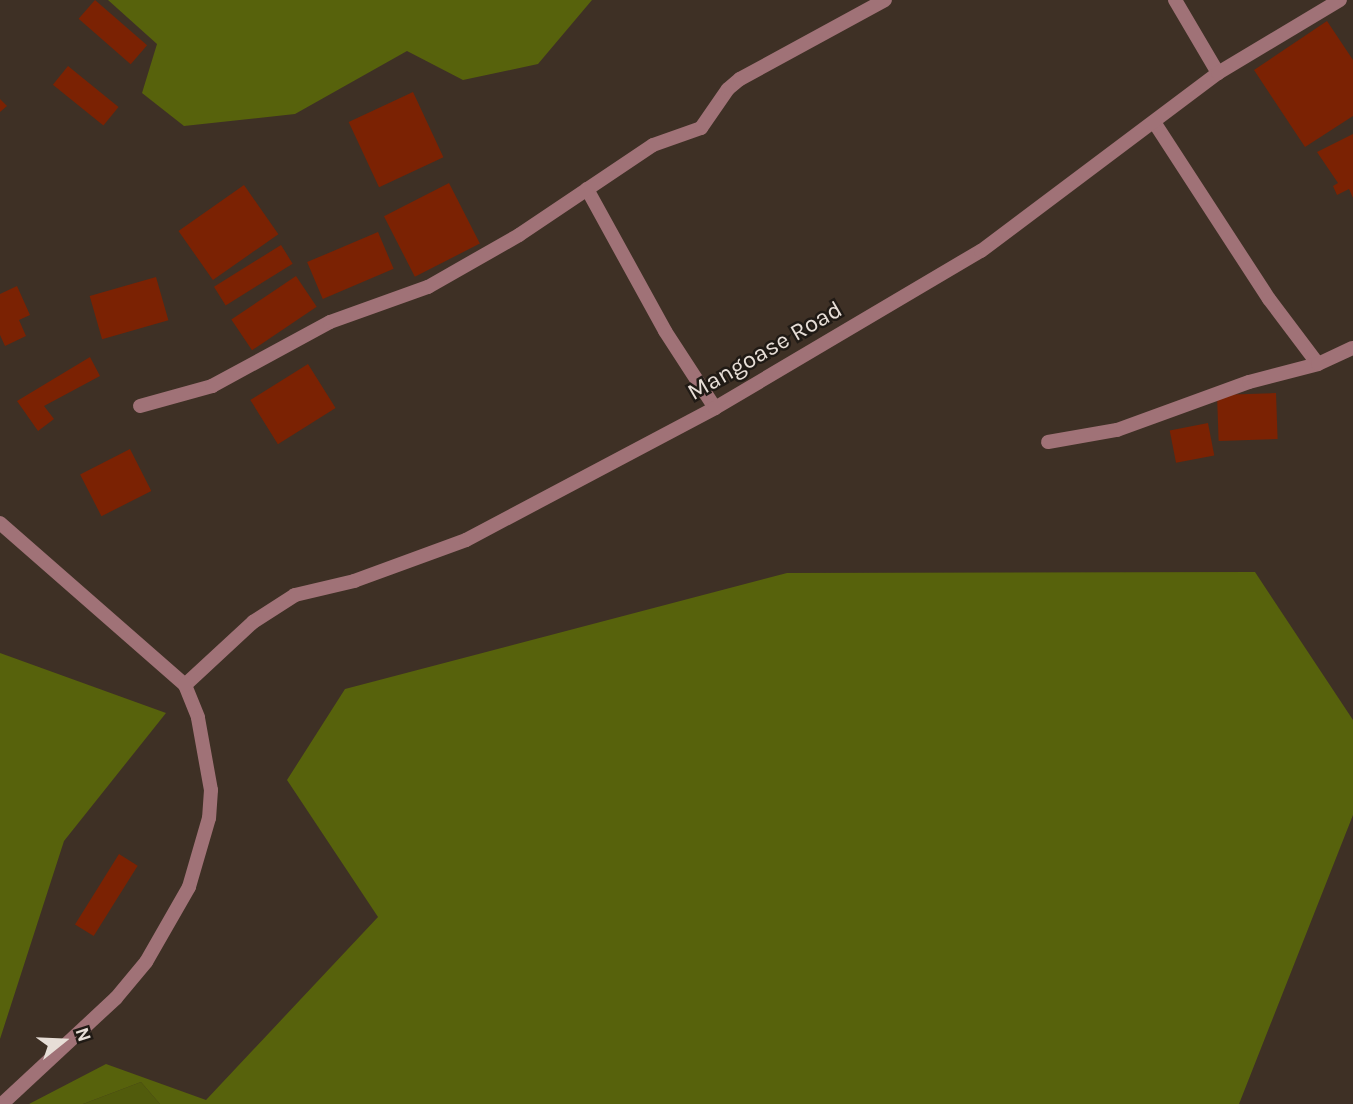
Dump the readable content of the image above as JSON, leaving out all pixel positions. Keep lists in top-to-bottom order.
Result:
{
  "streets": {
    "street": ["Mangoase Road"]
  },
  "north": "right"
}
